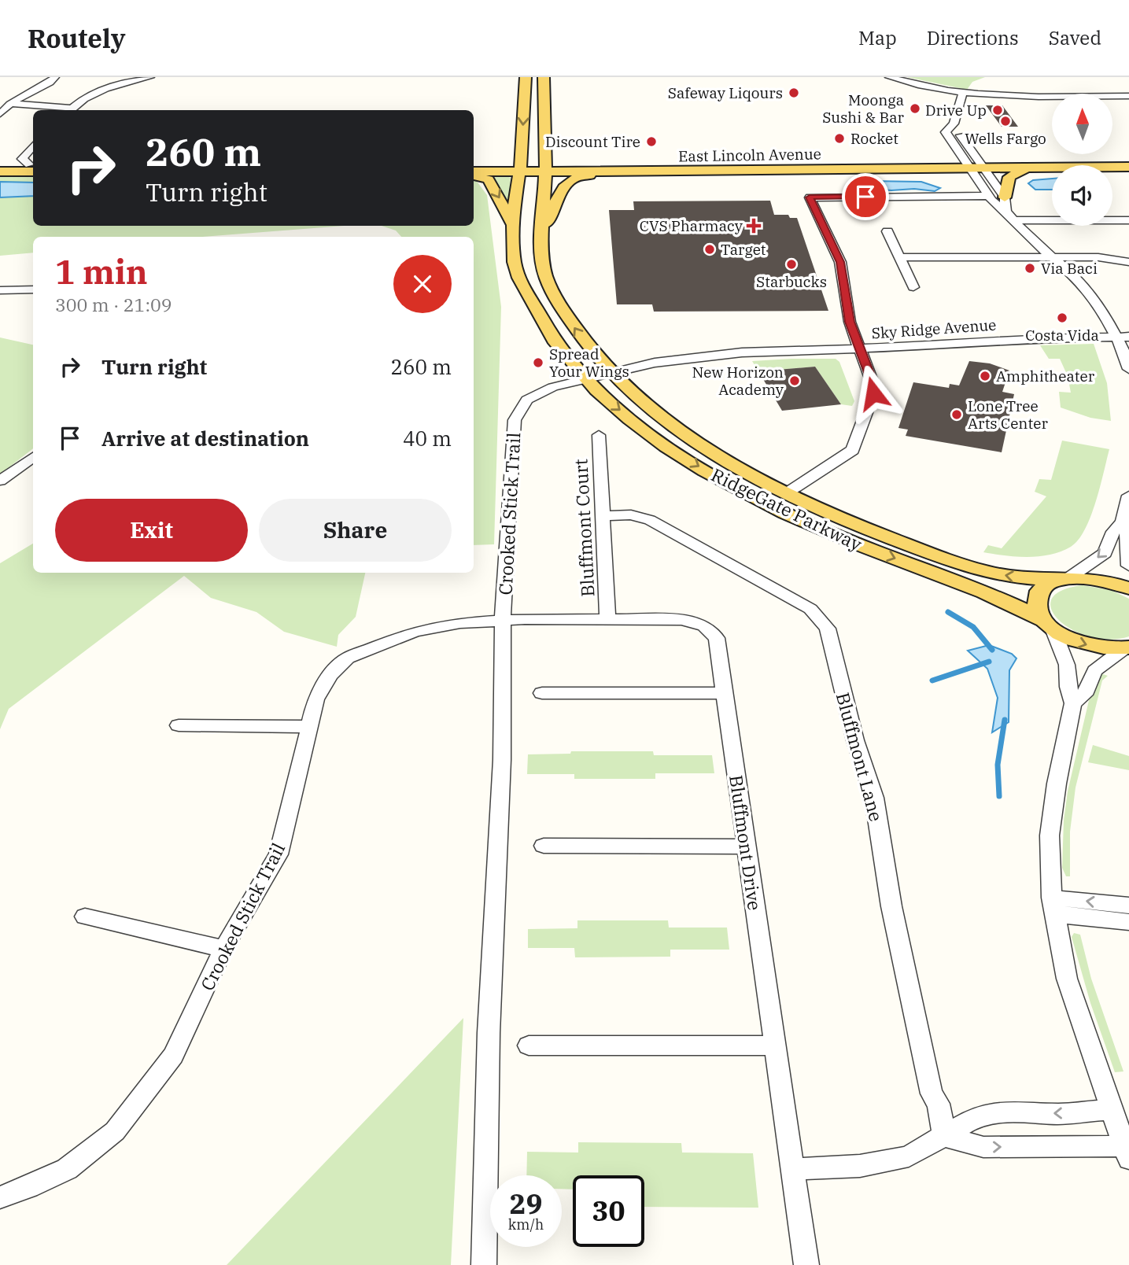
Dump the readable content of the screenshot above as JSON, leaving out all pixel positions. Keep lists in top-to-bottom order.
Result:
{
  "streets": {
    "main road": ["East Lincoln Avenue", "RidgeGate Parkway"],
    "street": [
      "Sky Ridge Avenue",
      "Crooked Stick Trail",
      "Bluffmont Court",
      "Bluffmont Lane",
      "Bluffmont Drive"
    ]
  },
  "crossings": [
    ["East Lincoln Avenue", "RidgeGate Parkway"],
    ["Sky Ridge Avenue", "RidgeGate Parkway"],
    ["Sky Ridge Avenue", "Crooked Stick Trail"],
    ["RidgeGate Parkway", "Crooked Stick Trail"],
    ["Crooked Stick Trail", "Bluffmont Drive"],
    ["Bluffmont Court", "Bluffmont Lane"],
    ["Bluffmont Court", "Bluffmont Drive"]
  ],
  "places": {
    "other": [
      "Safeway Liqours",
      "Moonga Sushi & Bar",
      "Drive Up",
      "Wells Fargo",
      "Rocket",
      "Discount Tire",
      "Target",
      "Starbucks",
      "Via Baci",
      "Costa Vida",
      "Spread Your Wings",
      "Amphitheater",
      "New Horizon Academy",
      "Lone Tree Arts Center"
    ],
    "health": ["CVS Pharmacy"]
  },
  "north": "top",
  "page": {
    "header": "Routely",
    "nav": ["Map", "Directions", "Saved"],
    "turn": ["260 m", "Turn right"],
    "heading": ["1 min", "300 m · 21:09"],
    "list": [
      {
        "name": "Turn right",
        "value": "260 m"
      },
      {
        "name": "Arrive at destination",
        "value": "40 m"
      }
    ],
    "buttons": ["Exit", "Share"],
    "speed": "29 km/h",
    "limit": "30"
  }
}
